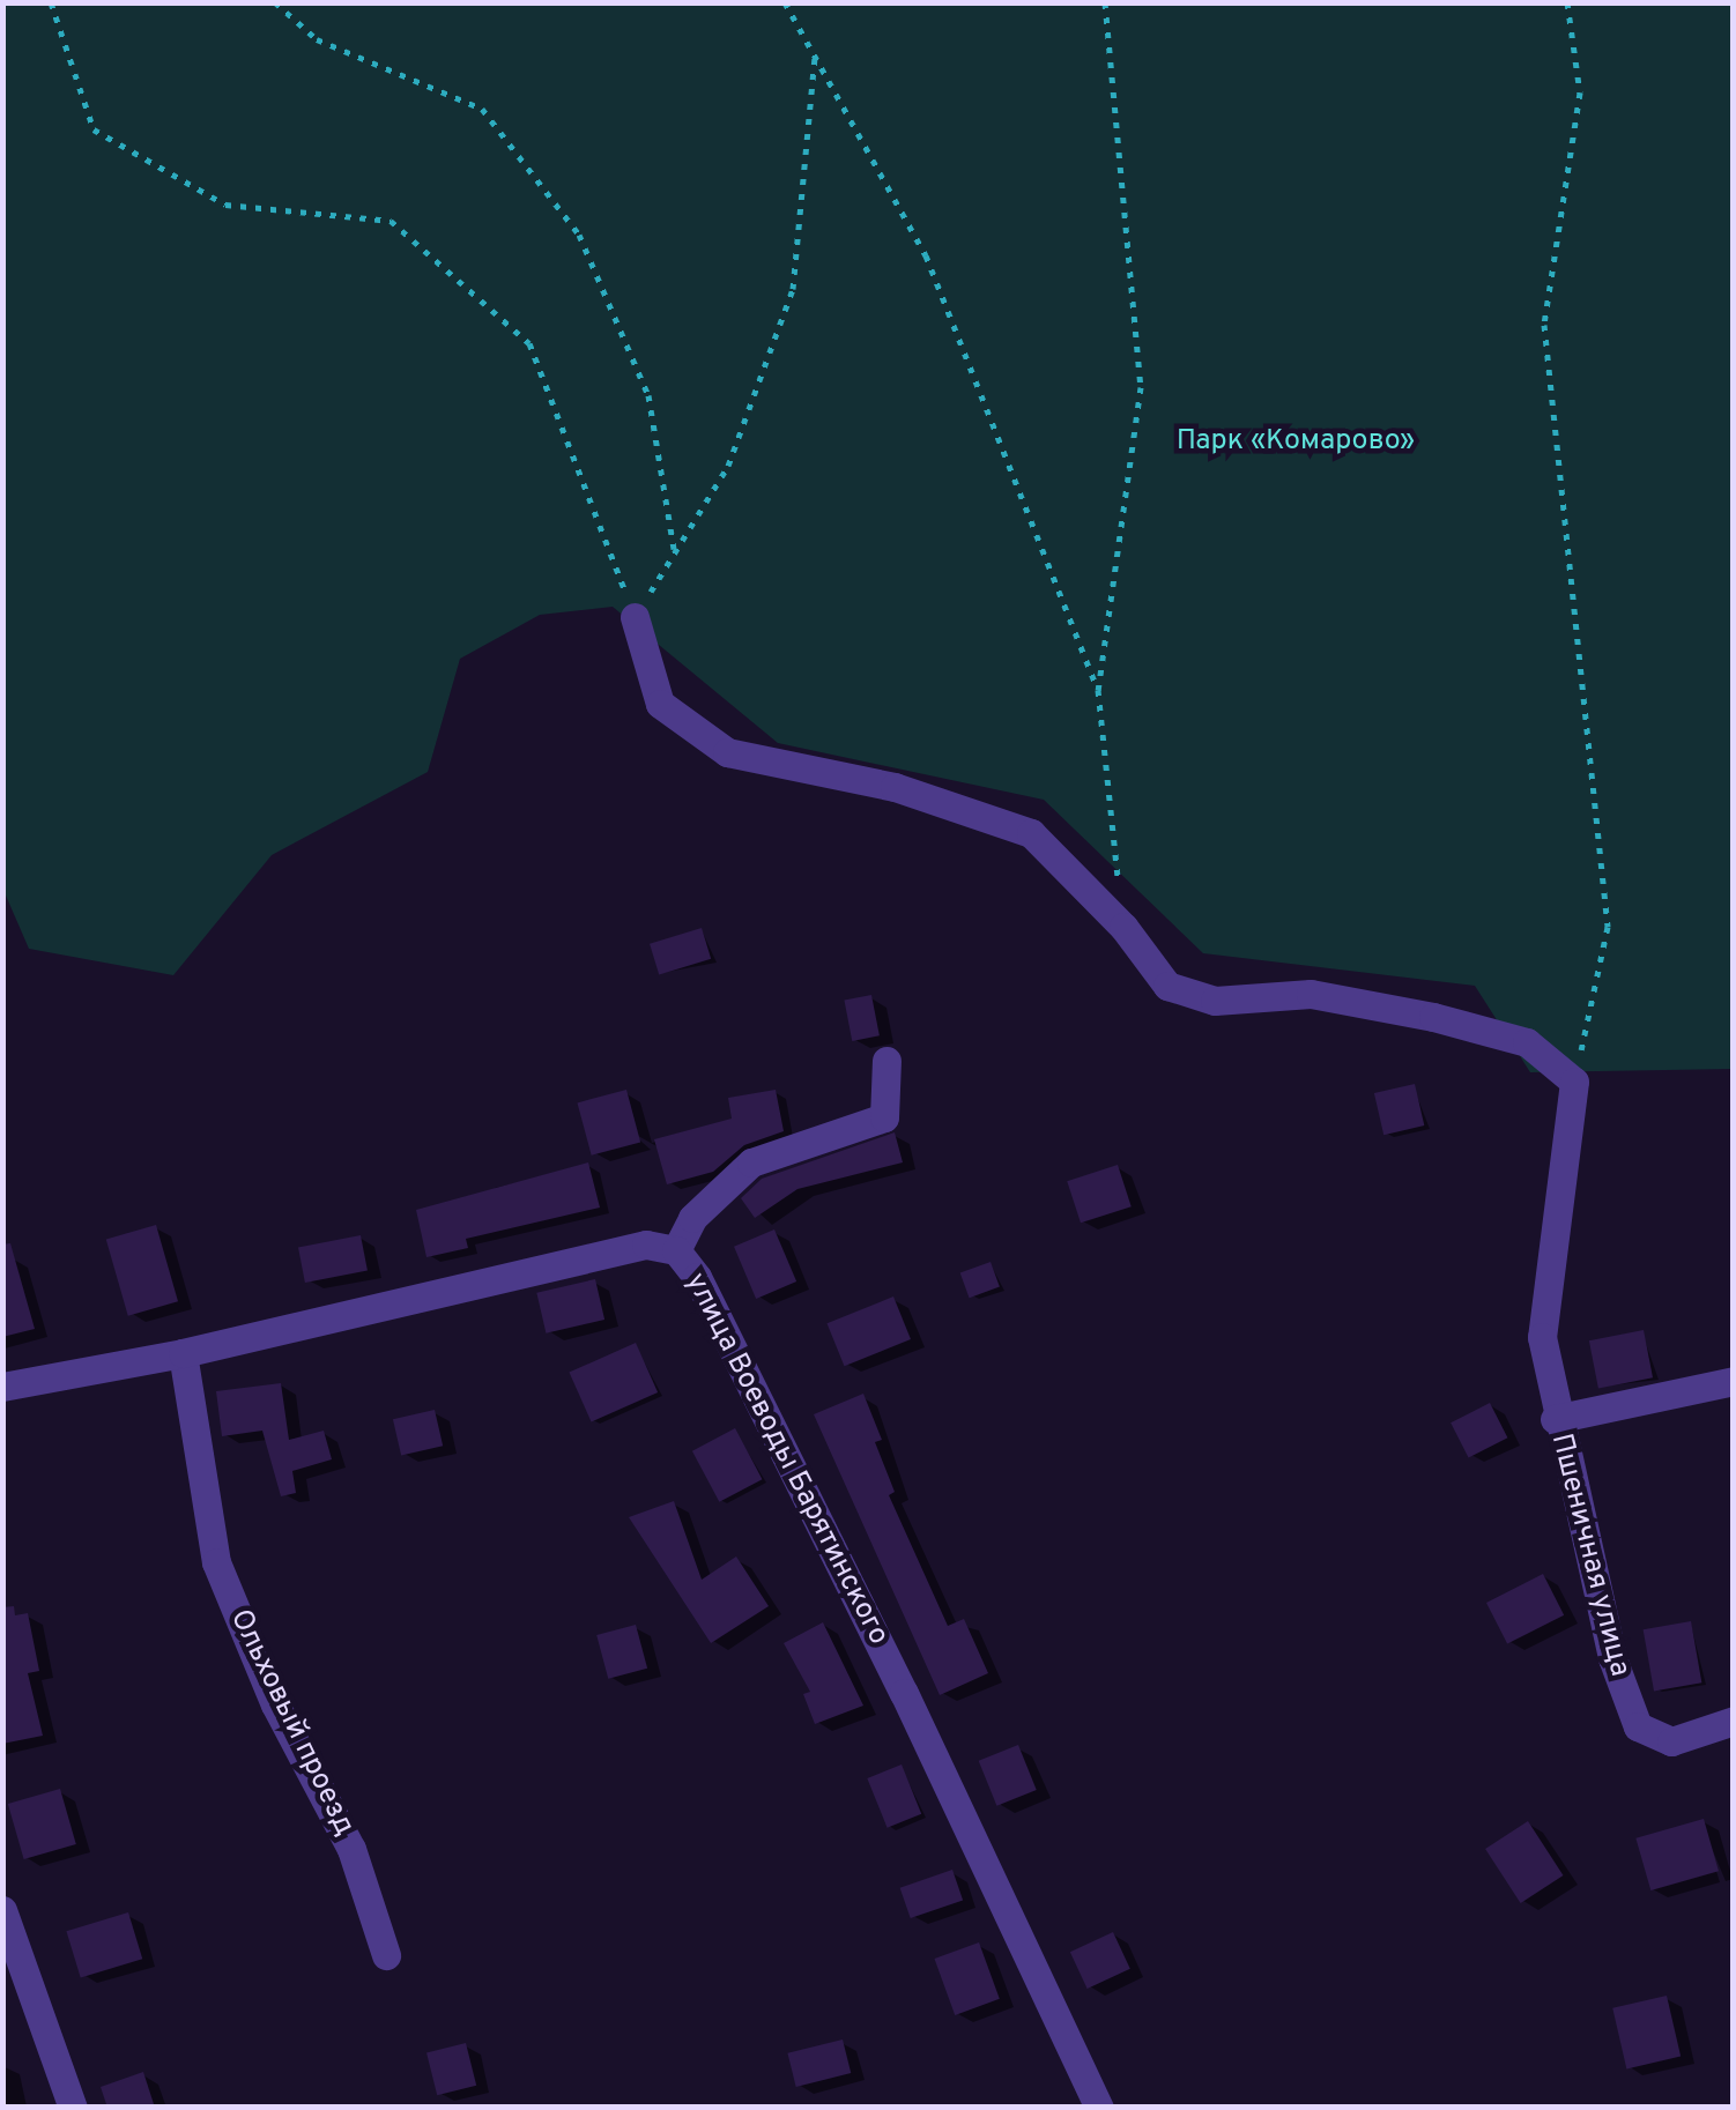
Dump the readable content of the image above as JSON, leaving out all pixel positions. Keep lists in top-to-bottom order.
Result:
{
  "streets": {
    "street": ["улица Воеводы Барятинского", "Пшеничная улица", "Ольховый проезд"]
  },
  "crossings": [
    ["улица Воеводы Барятинского", "Ольховый проезд"]
  ],
  "parks": ["Парк «Комарово»"]
}
